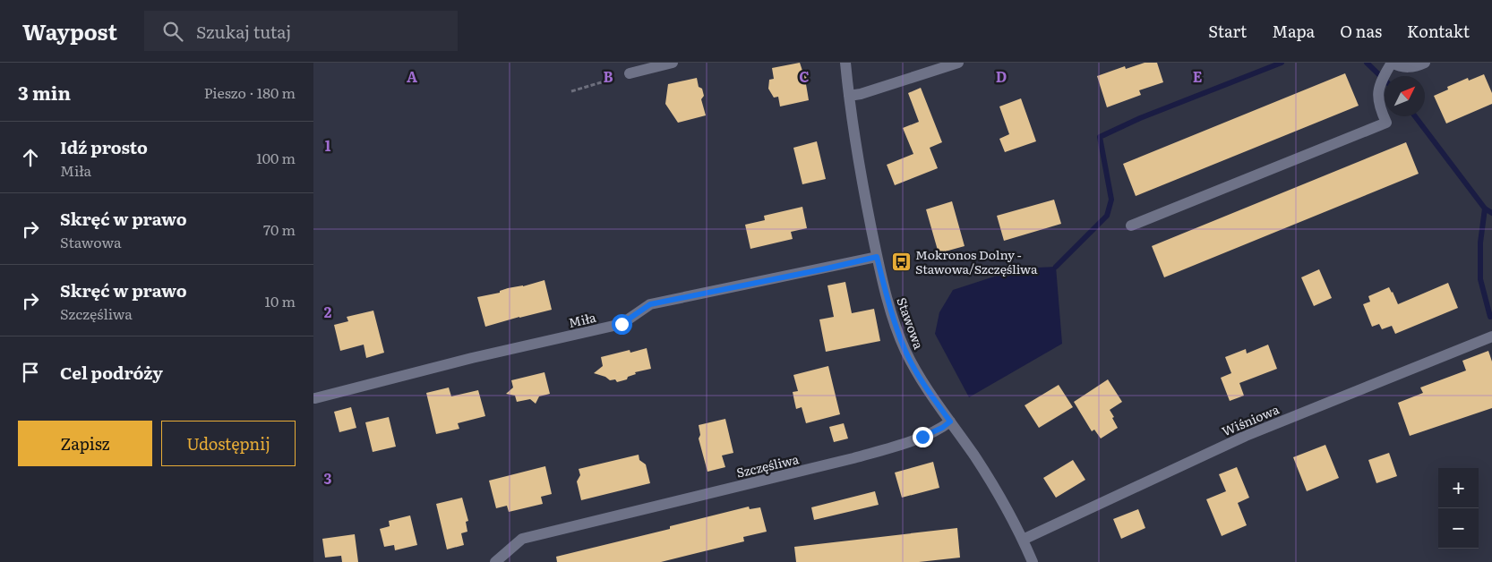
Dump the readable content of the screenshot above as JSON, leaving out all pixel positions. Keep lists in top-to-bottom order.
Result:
{
  "streets": {
    "street": [
      "Miła",
      "Stawowa",
      "Wiśniowa",
      "Szczęśliwa"
    ]
  },
  "crossings": [
    ["Miła", "Stawowa"],
    ["Stawowa", "Wiśniowa"],
    ["Stawowa", "Szczęśliwa"]
  ],
  "places": {
    "bus stop": ["Mokronos Dolny - Stawowa/Szczęśliwa"]
  },
  "north": "top right",
  "page": {
    "header": "Waypost",
    "search": "Szukaj tutaj",
    "nav": [
      "Start",
      "Mapa",
      "O nas",
      "Kontakt"
    ],
    "heading": ["3 min", "Pieszo · 180 m"],
    "list": [
      ["Idź prosto", "Miła", "100 m"],
      ["Skręć w prawo", "Stawowa", "70 m"],
      ["Skręć w prawo", "Szczęśliwa", "10 m"],
      "Cel podróży"
    ],
    "buttons": ["Zapisz", "Udostępnij"],
    "map_buttons": ["+", "−"]
  },
  "grid": {
    "columns": [
      "A",
      "B",
      "C",
      "D",
      "E"
    ],
    "rows": ["1", "2", "3"]
  }
}
